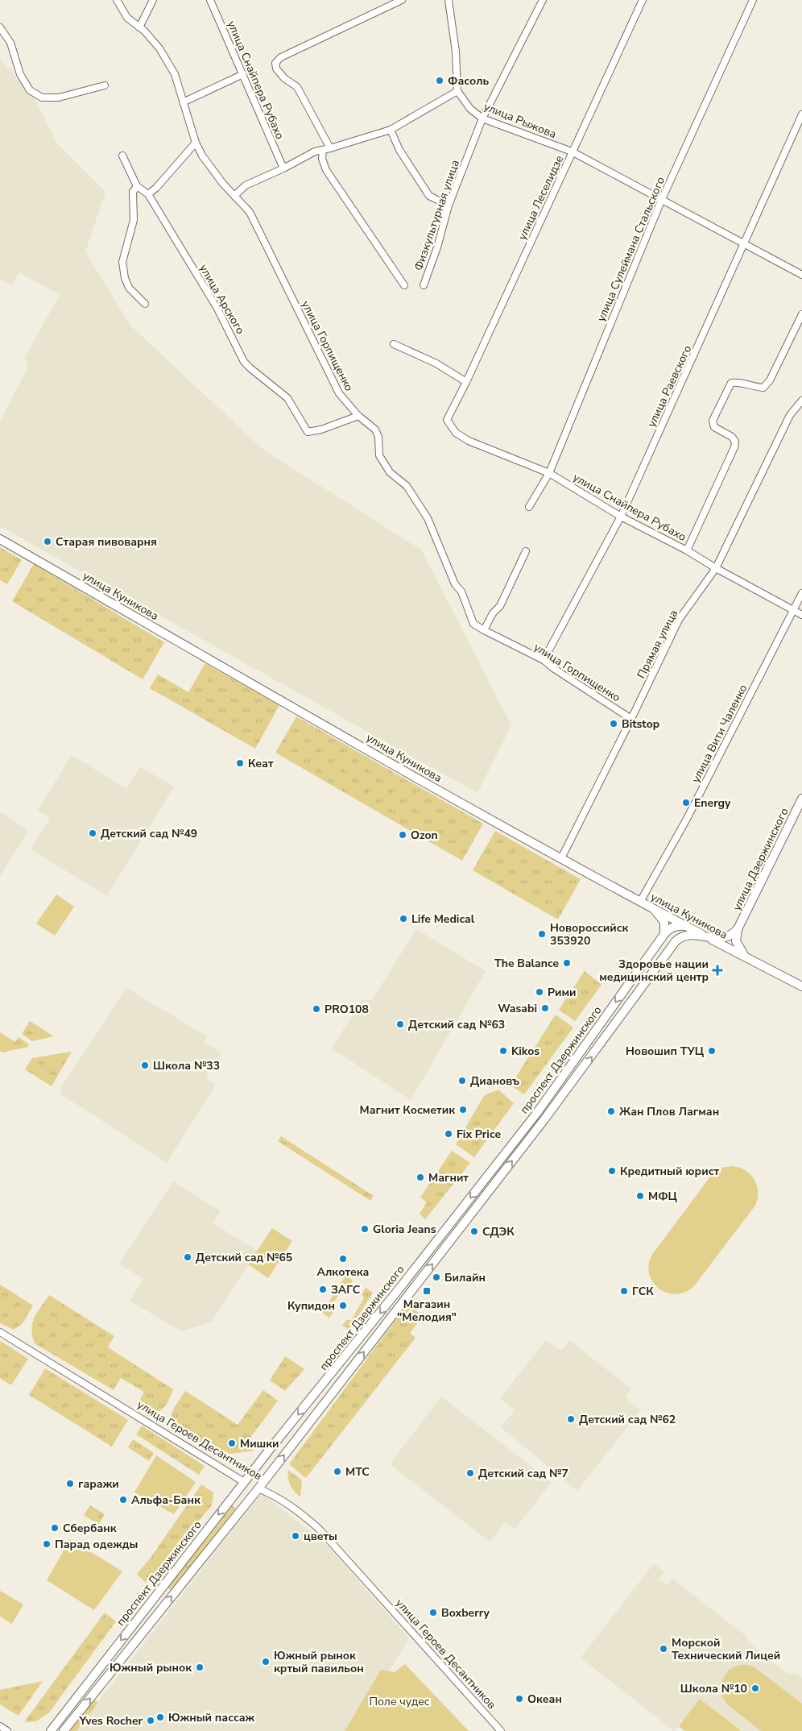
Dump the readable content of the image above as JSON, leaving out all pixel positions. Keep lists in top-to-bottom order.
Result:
{
  "streets": {
    "street": [
      "улица Снайпера Рубахо",
      "улица Рыжова",
      "улица Леселидзе",
      "Физкультурная улица",
      "улица Сулеймана Стальского",
      "улица Арского",
      "улица Горпищенко",
      "улица Раевского",
      "улица Куникова",
      "Прямая улица",
      "улица Вити Чаленко",
      "улица Дзержинского",
      "проспект Дзержинского",
      "улица Героев Десантников"
    ]
  },
  "crossings": [
    ["улица Снайпера Рубахо", "улица Леселидзе"],
    ["улица Снайпера Рубахо", "улица Сулеймана Стальского"],
    ["улица Снайпера Рубахо", "улица Раевского"],
    ["улица Снайпера Рубахо", "Прямая улица"],
    ["улица Снайпера Рубахо", "улица Вити Чаленко"],
    ["улица Рыжова", "улица Леселидзе"],
    ["улица Рыжова", "Физкультурная улица"],
    ["улица Рыжова", "улица Сулеймана Стальского"],
    ["улица Рыжова", "улица Раевского"],
    ["улица Арского", "улица Горпищенко"],
    ["улица Горпищенко", "улица Раевского"],
    ["улица Горпищенко", "Прямая улица"],
    ["улица Куникова", "Прямая улица"],
    ["улица Куникова", "улица Вити Чаленко"],
    ["проспект Дзержинского", "улица Героев Десантников"]
  ],
  "parks": ["Поле чудес"],
  "places": {
    "other": [
      "Фасоль",
      "Старая пивоварня",
      "Bitstop",
      "Кеат",
      "Energy",
      "Детский сад №49",
      "Ozon",
      "Life Medical",
      "Новороссийск 353920",
      "The Balance",
      "Рими",
      "Wasabi",
      "PRO108",
      "Детский сад №63",
      "Kikos",
      "Новошип ТУЦ",
      "Школа №33",
      "Диановъ",
      "Магнит Косметик",
      "Жан Плов Лагман",
      "Fix Price",
      "Кредитный юрист",
      "Магнит",
      "МФЦ",
      "Gloria Jeans",
      "СДЭК",
      "Детский сад №65",
      "Алкотека",
      "Билайн",
      "ЗАГС",
      "ГСК",
      "Купидон",
      "Детский сад №62",
      "Мишки",
      "МТС",
      "Детский сад №7",
      "гаражи",
      "Альфа-Банк",
      "Сбербанк",
      "цветы",
      "Парад одежды",
      "Boxberry",
      "Морской Технический Лицей",
      "Южный рынок кртый павильон",
      "Южный рынок",
      "Школа №10",
      "Океан",
      "Южный пассаж",
      "Yves Rocher"
    ],
    "health": ["Здоровье нации медицинский центр"],
    "transit": ["Магазин \"Мелодия\""]
  }
}
